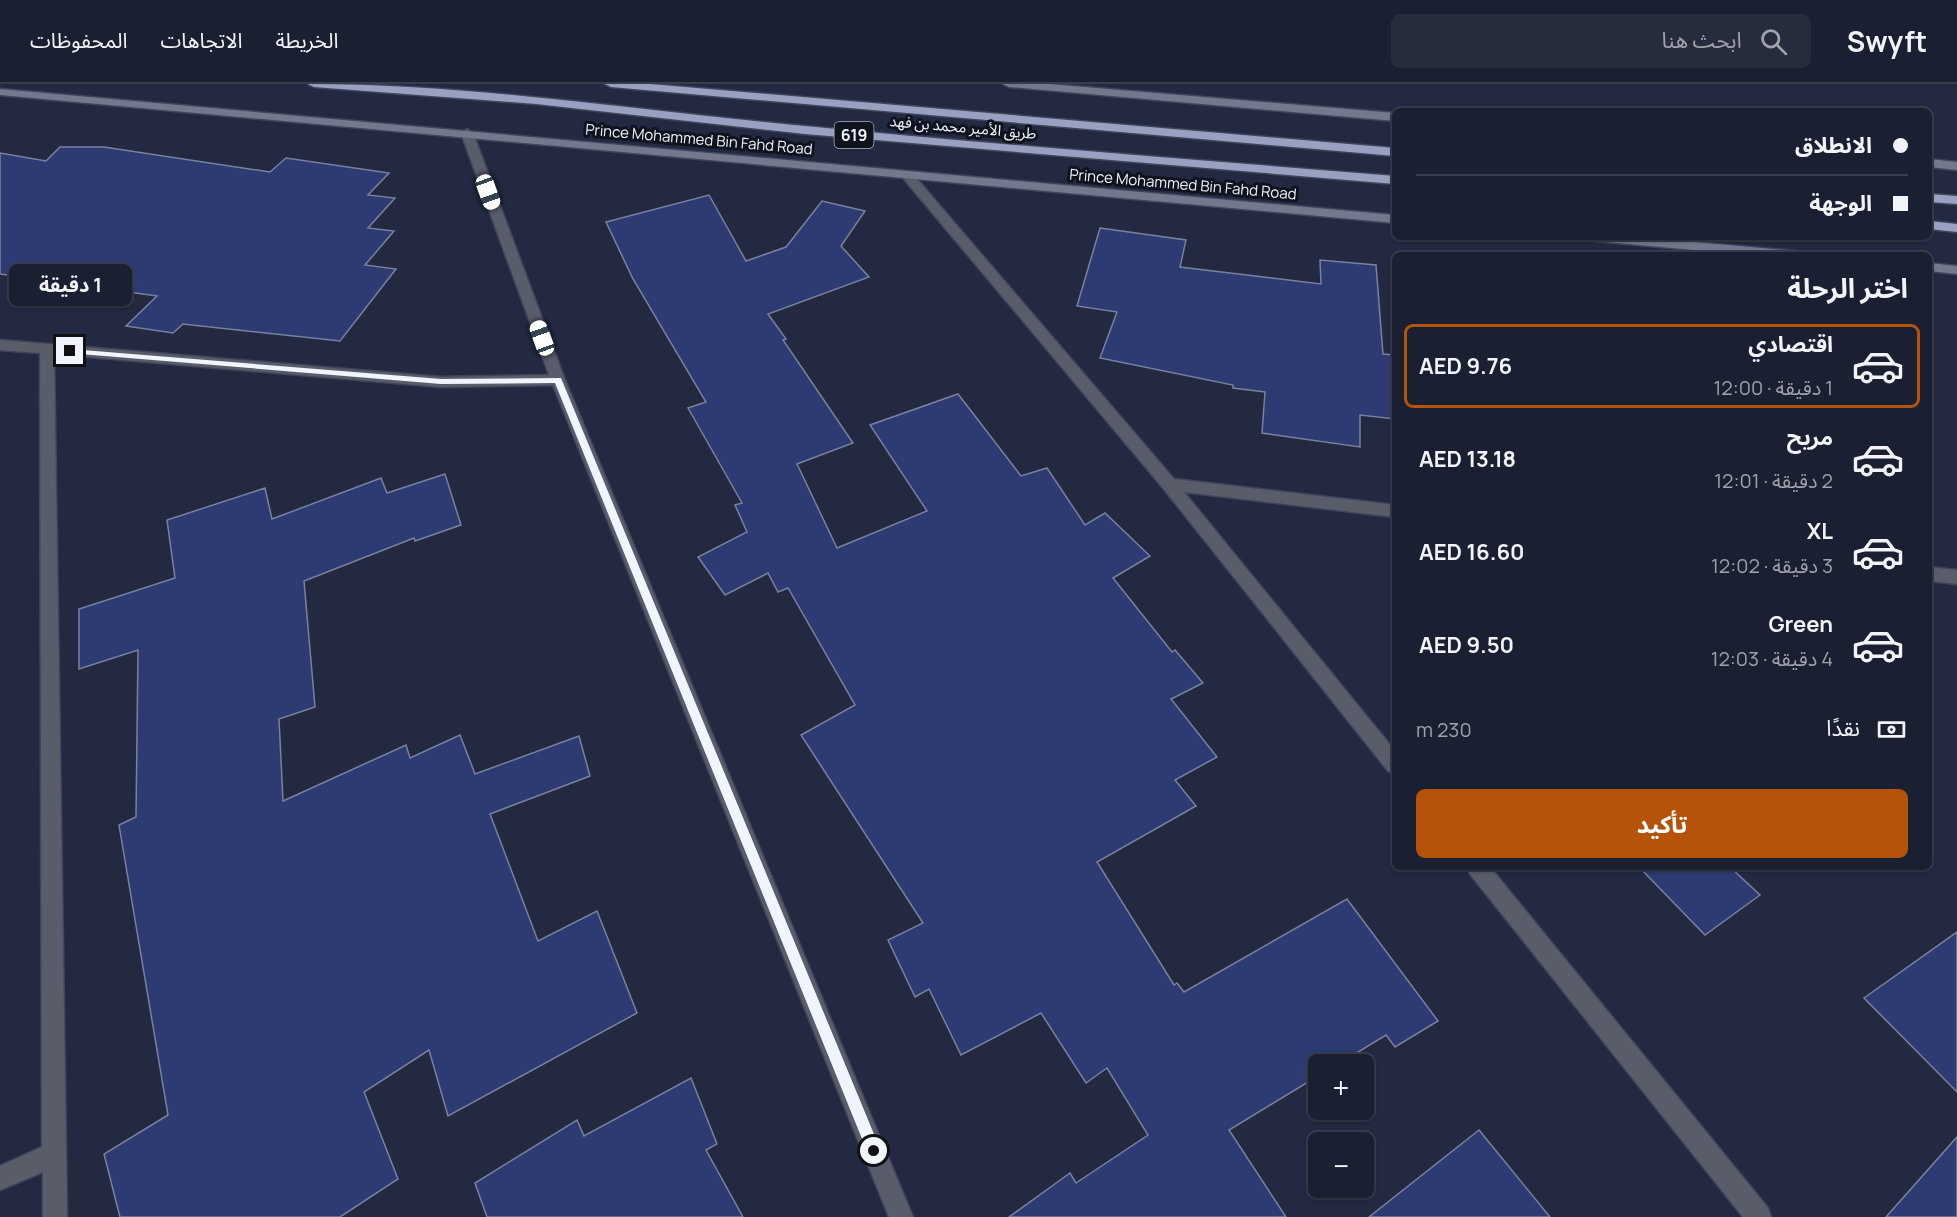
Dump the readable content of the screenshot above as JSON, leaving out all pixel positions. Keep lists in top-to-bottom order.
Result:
{
  "streets": {
    "highway": ["طريق الأمير محمد بن فهد", "619"],
    "main road": ["Prince Mohammed Bin Fahd Road"]
  },
  "page": {
    "header": "Swyft",
    "search": "ابحث هنا",
    "nav": ["الخريطة", "الاتجاهات", "المحفوظات"],
    "banner": ["الانطلاق", "الوجهة"],
    "heading": "اختر الرحلة",
    "bubble": "1 دقيقة",
    "list": [
      {
        "name": "اقتصادي",
        "note": "1 دقيقة · 12:00",
        "value": "AED 9.76"
      },
      {
        "name": "مريح",
        "note": "2 دقيقة · 12:01",
        "value": "AED 13.18"
      },
      {
        "name": "XL",
        "note": "3 دقيقة · 12:02",
        "value": "AED 16.60"
      },
      {
        "name": "Green",
        "note": "4 دقيقة · 12:03",
        "value": "AED 9.50"
      }
    ],
    "pay": ["نقدًا", "230 m"],
    "buttons": "تأكيد",
    "map_buttons": ["+", "−"]
  }
}
